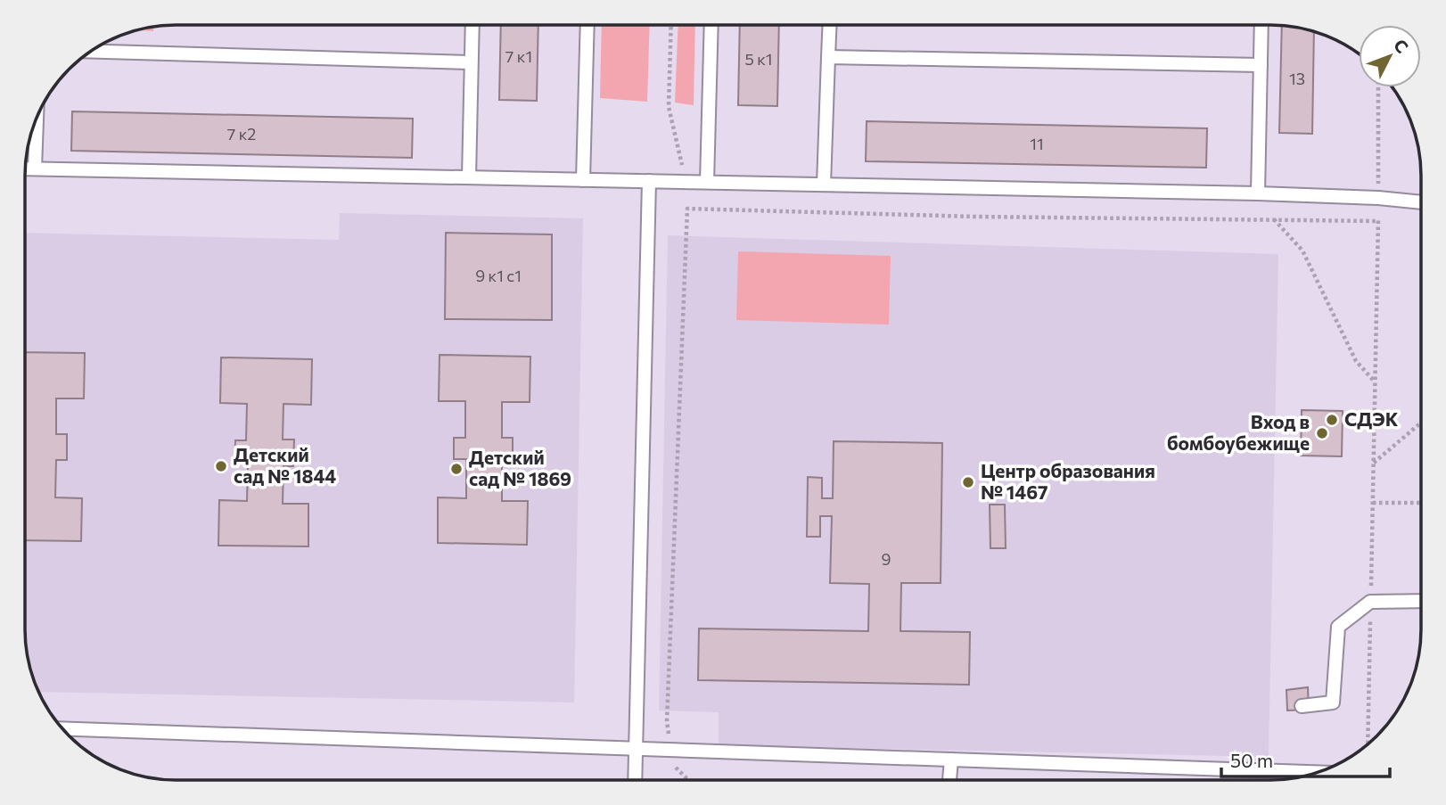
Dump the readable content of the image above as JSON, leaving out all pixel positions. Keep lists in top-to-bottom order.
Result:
{
  "places": [
    "СДЭК",
    "Вход в бомбоубежище",
    "Детский сад № 1844",
    "Детский сад № 1869",
    "Центр образования № 1467"
  ],
  "house_numbers": [
    "7 к1",
    "5 к1",
    "13",
    "7 к2",
    "11",
    "9 к1 с1",
    "9"
  ],
  "scale_bar": "50 m",
  "north": "top right"
}
